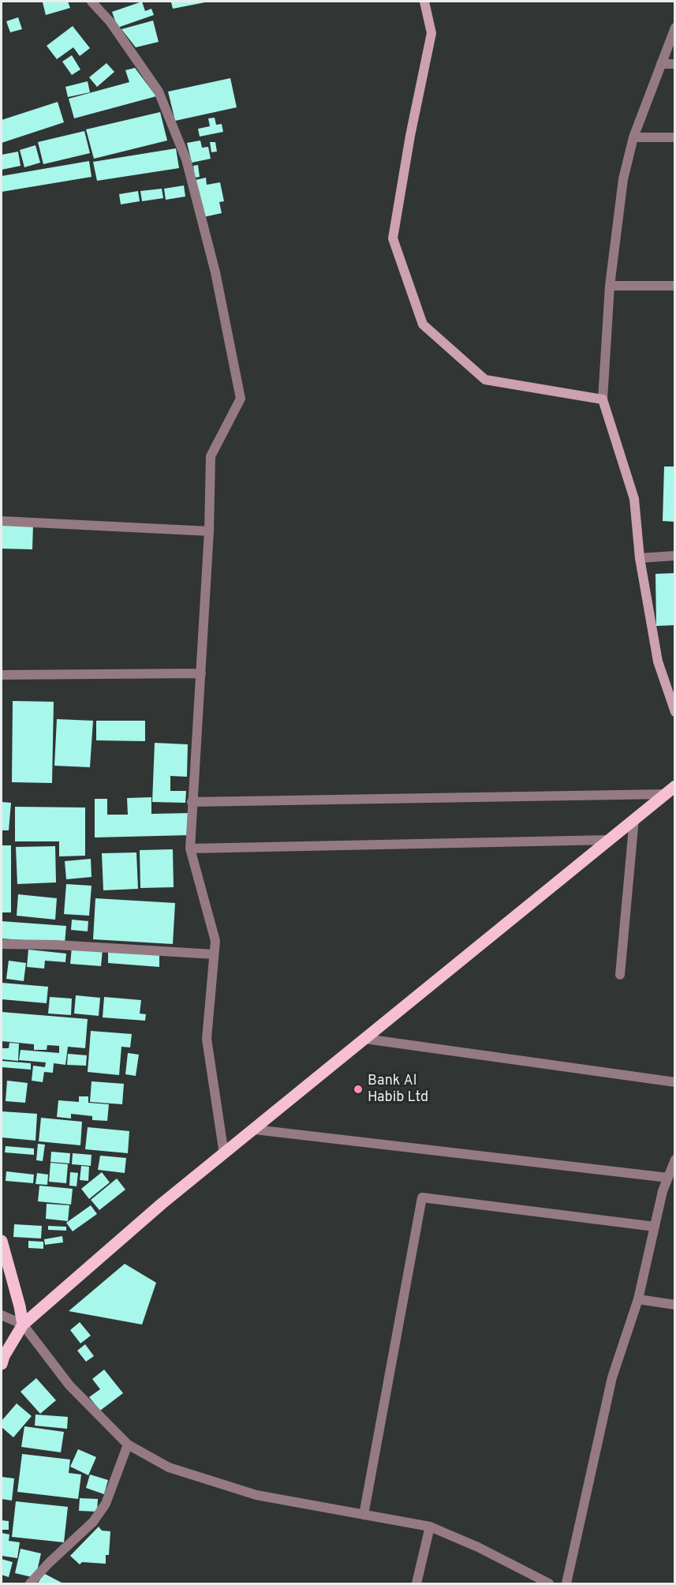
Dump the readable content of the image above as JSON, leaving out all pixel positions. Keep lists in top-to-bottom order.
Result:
{
  "places": ["Bank Al Habib Ltd"]
}
